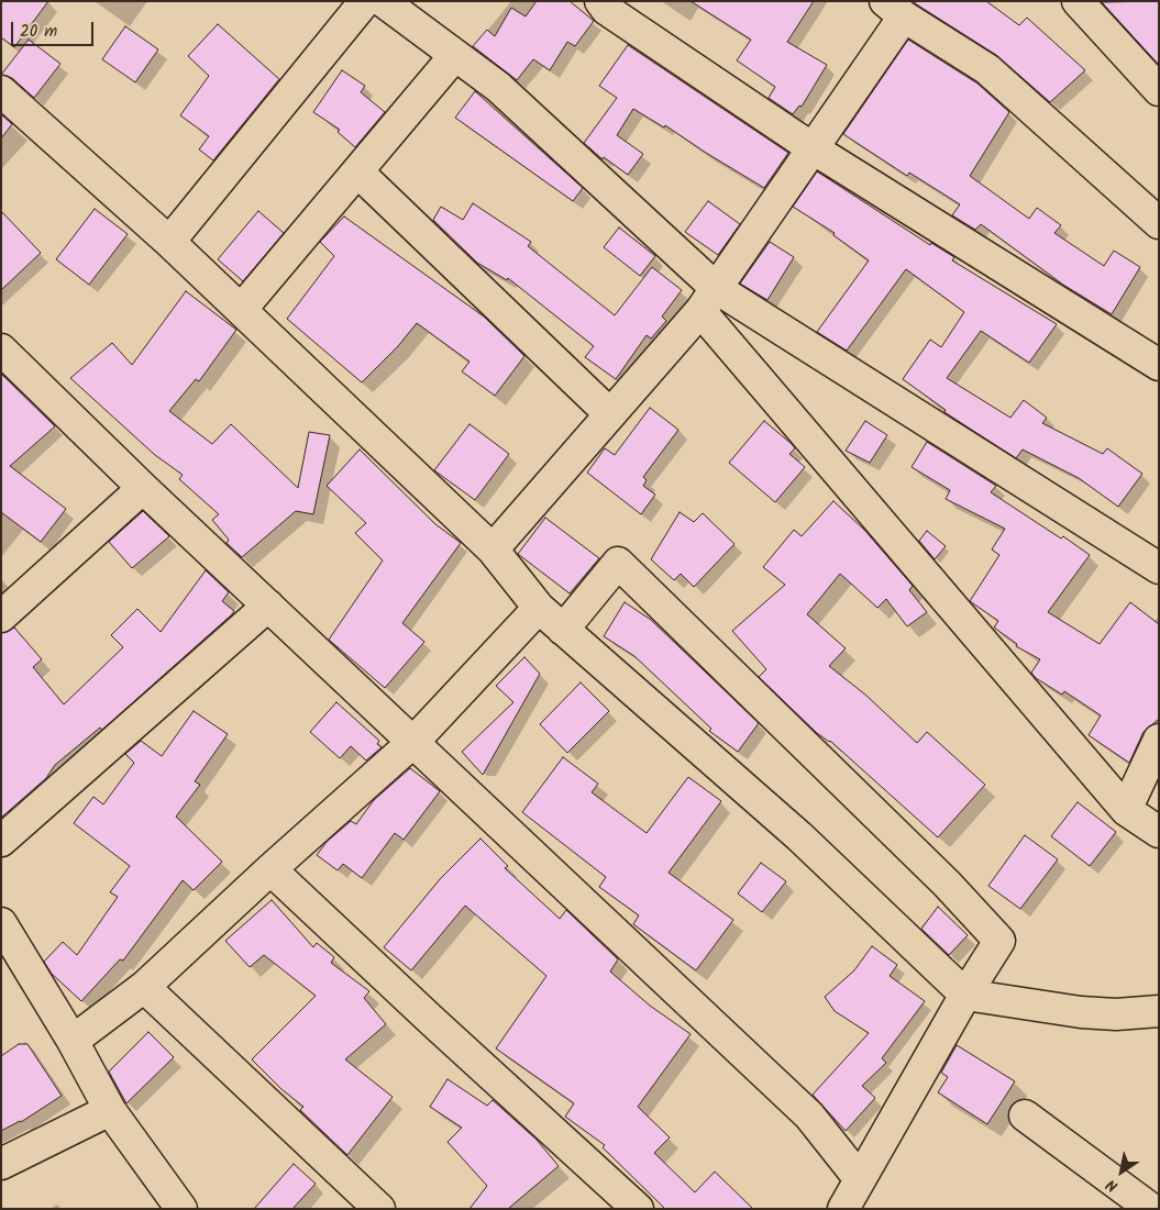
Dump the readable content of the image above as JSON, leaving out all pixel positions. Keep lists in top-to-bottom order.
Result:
{
  "scale_bar": "20 m",
  "north": "bottom left"
}
